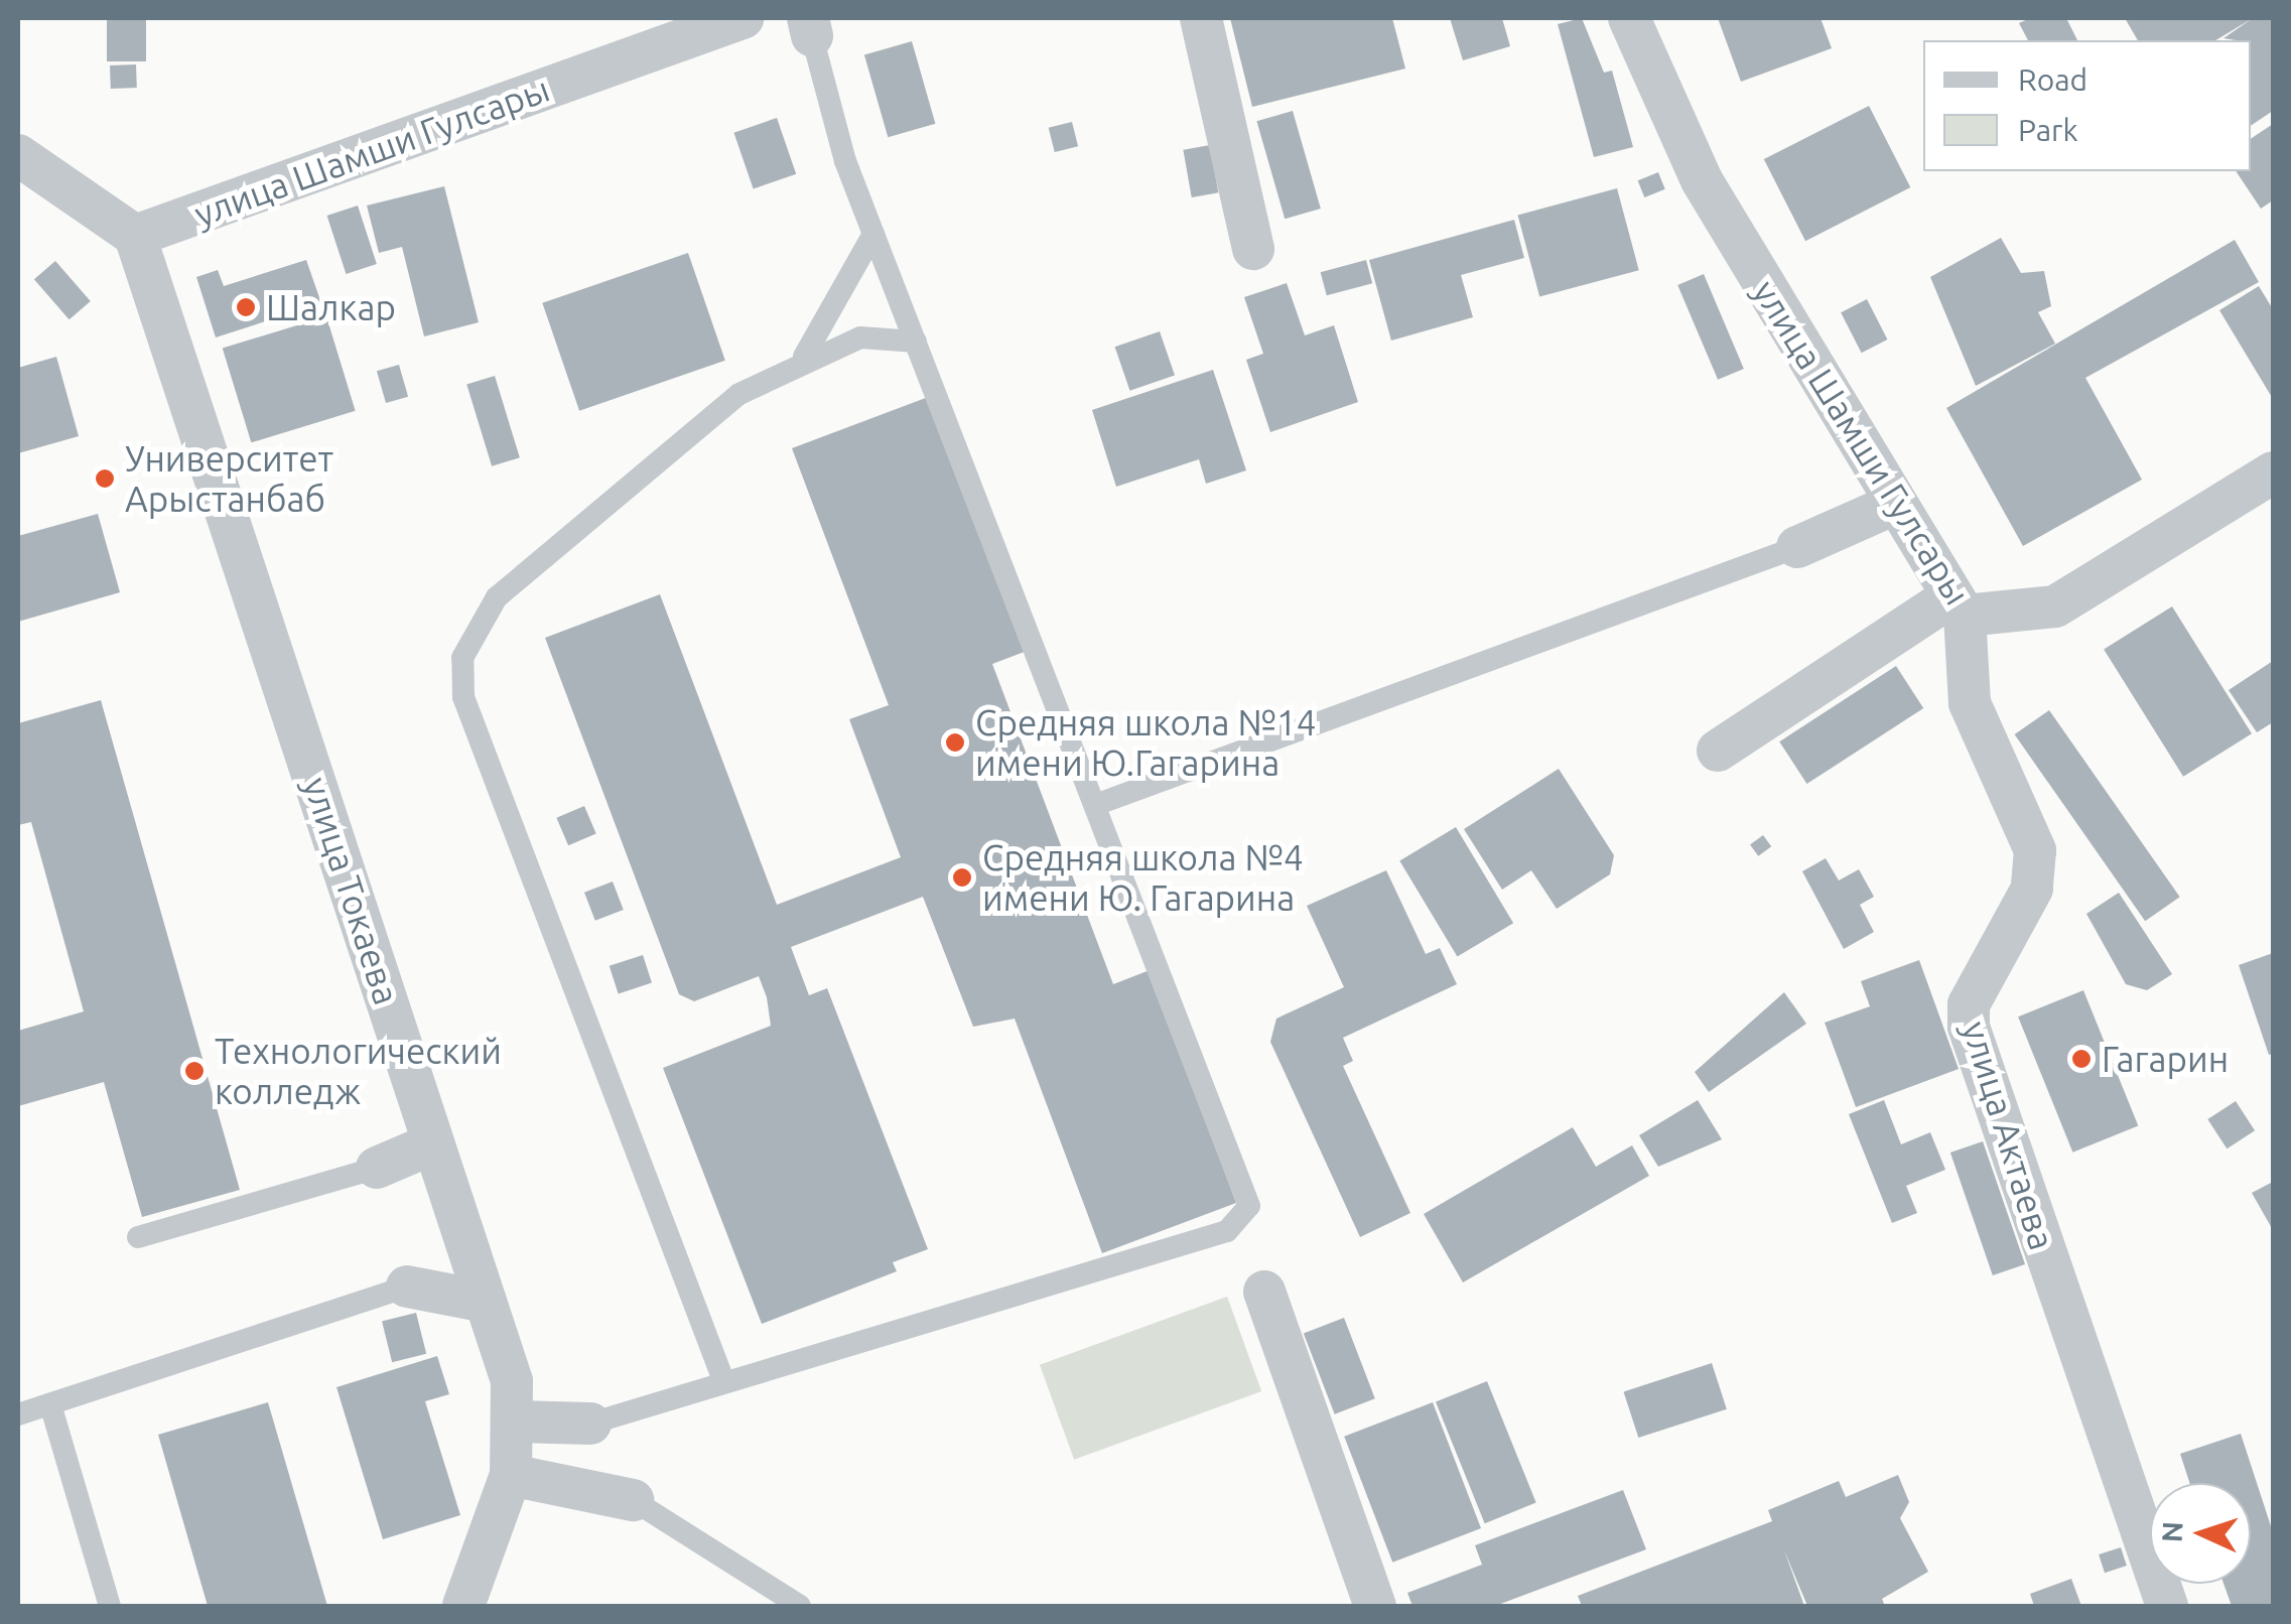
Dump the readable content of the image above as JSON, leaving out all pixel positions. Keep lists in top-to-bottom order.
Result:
{
  "streets": {
    "street": ["улица Шамши Гулсары", "улица Токаева", "улица Актаева"]
  },
  "crossings": [
    ["улица Шамши Гулсары", "улица Токаева"],
    ["улица Шамши Гулсары", "улица Актаева"]
  ],
  "places": [
    "Шалкар",
    "Университет Арыстанбаб",
    "Средняя школа №14 имени Ю.Гагарина",
    "Средняя школа №4 имени Ю. Гагарина",
    "Гагарин",
    "Технологический колледж"
  ],
  "legend": ["Road", "Park"],
  "north": "left"
}
